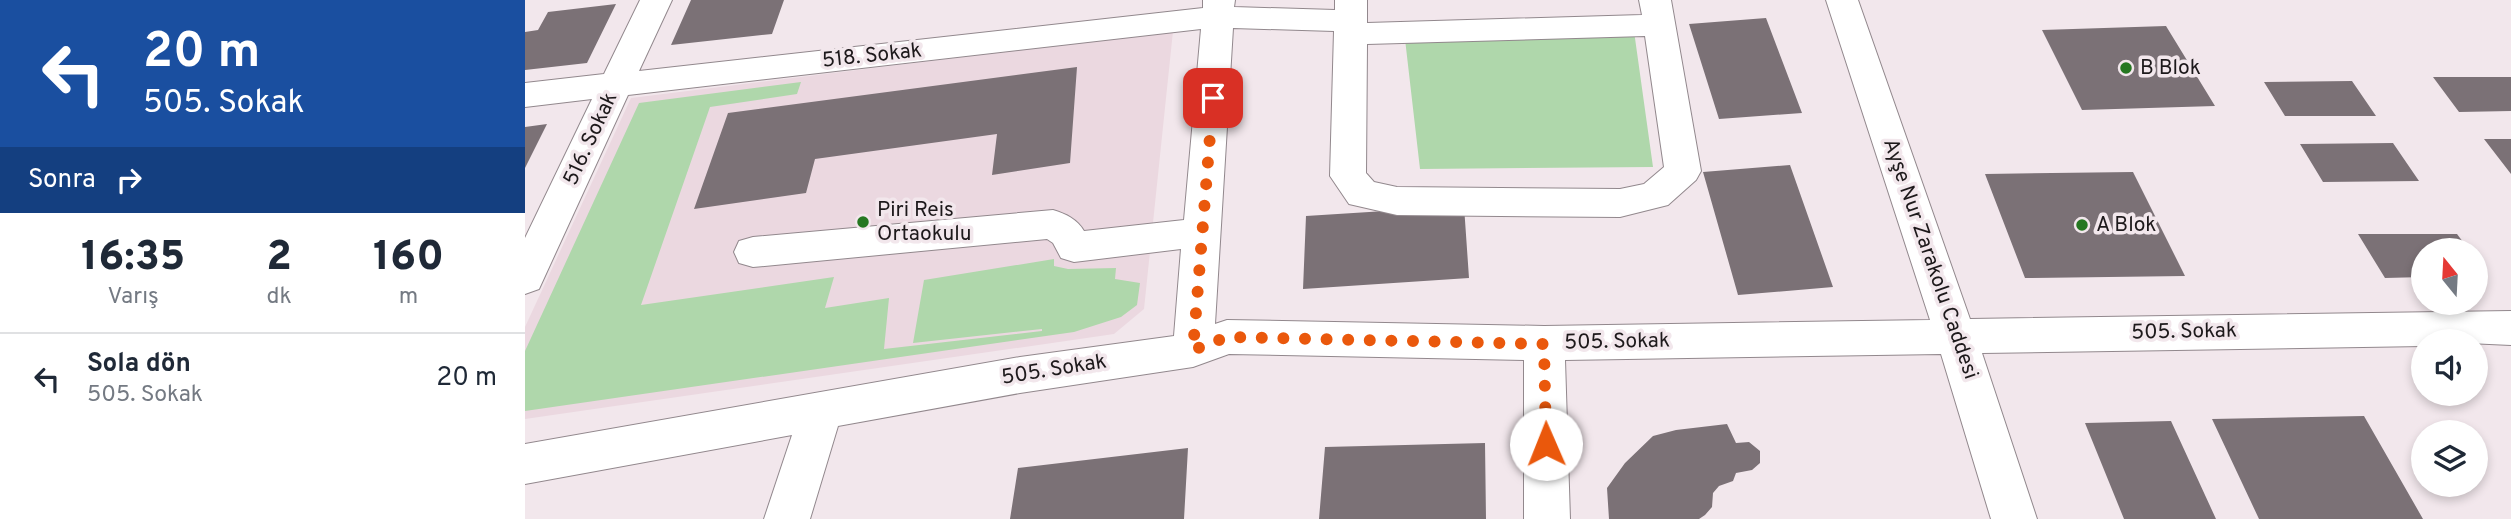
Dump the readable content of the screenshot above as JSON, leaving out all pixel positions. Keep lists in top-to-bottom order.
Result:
{
  "streets": {
    "street": [
      "518. Sokak",
      "516. Sokak",
      "Ayşe Nur Zarakolu Caddesi",
      "505. Sokak"
    ]
  },
  "crossings": [
    ["518. Sokak", "516. Sokak"],
    ["Ayşe Nur Zarakolu Caddesi", "505. Sokak"]
  ],
  "places": ["B Blok", "Piri Reis Ortaokulu", "A Blok"],
  "north": "top",
  "page": {
    "turn": ["20 m", "505. Sokak"],
    "then": "Sonra",
    "eta": [
      "16:35",
      "Varış",
      "2",
      "dk",
      "160",
      "m"
    ],
    "list": [
      {
        "name": "Sola dön",
        "note": "505. Sokak",
        "value": "20 m"
      }
    ]
  }
}
